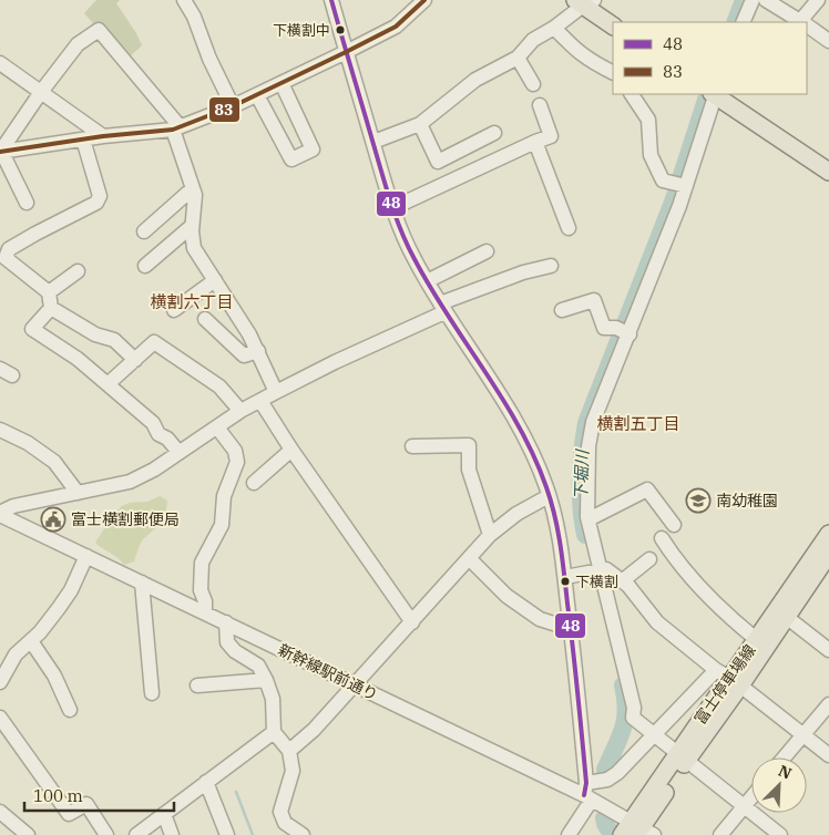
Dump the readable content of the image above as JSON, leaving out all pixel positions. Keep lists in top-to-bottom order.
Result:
{
  "streets": {
    "main road": ["富士停車場線"],
    "street": ["新幹線駅前通り"]
  },
  "crossings": [
    ["新幹線駅前通り", "富士停車場線"]
  ],
  "districts": ["横割六丁目", "横割五丁目"],
  "water": ["下堀川"],
  "places": {
    "other": ["下横割中", "下横割"],
    "school or university": ["南幼稚園"],
    "public building": ["富士横割郵便局"]
  },
  "lines": ["transit line 48", "transit line 83"],
  "legend": ["48", "83"],
  "scale_bar": "100 m",
  "north": "top right"
}
